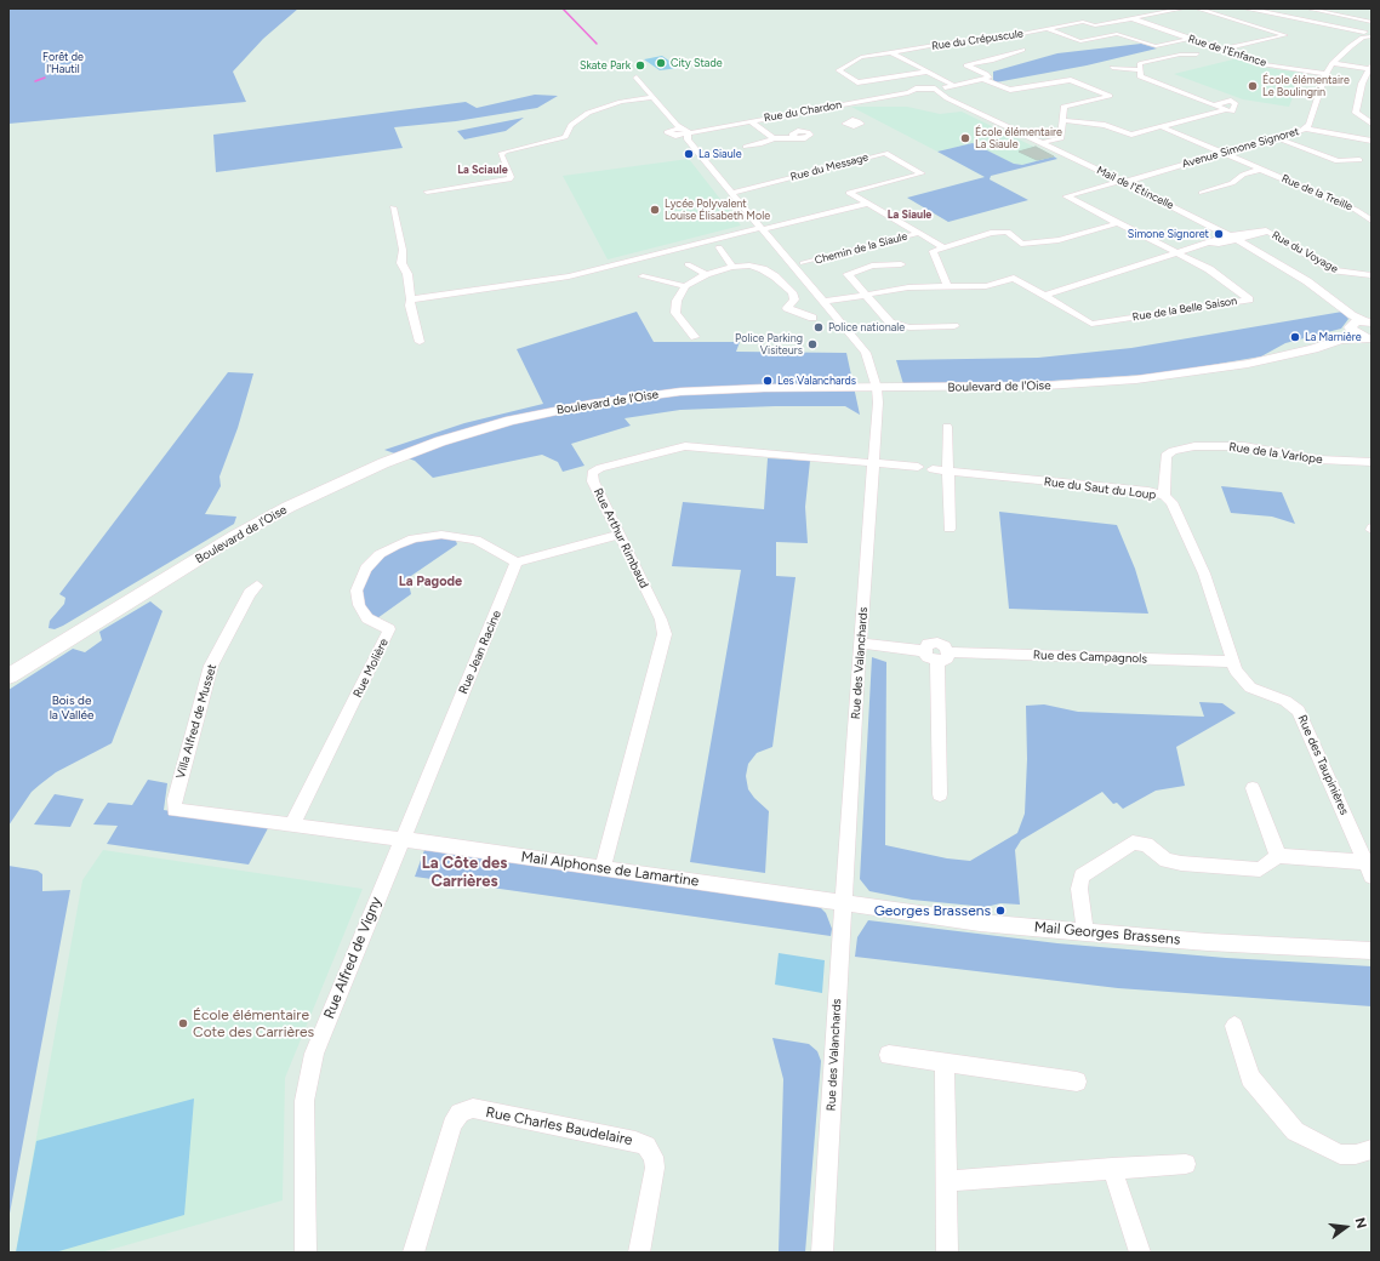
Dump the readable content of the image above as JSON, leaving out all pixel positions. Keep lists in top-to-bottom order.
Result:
{
  "streets": {
    "main road": ["Boulevard de l'Oise"],
    "street": [
      "Rue du Crépuscule",
      "Rue de l'Enfance",
      "Rue du Chardon",
      "Avenue Simone Signoret",
      "Rue du Message",
      "Mail de l'Étincelle",
      "Rue de la Treille",
      "Chemin de la Siaule",
      "Rue du Voyage",
      "Rue de la Belle Saison",
      "Rue de la Varlope",
      "Rue du Saut du Loup",
      "Rue Arthur Rimbaud",
      "Rue Jean Racine",
      "Rue des Campagnols",
      "Rue des Valanchards",
      "Rue Molière",
      "Villa Alfred de Musset",
      "Rue des Taupinières",
      "Mail Alphonse de Lamartine",
      "Mail Georges Brassens",
      "Rue Alfred de Vigny",
      "Rue Charles Baudelaire"
    ]
  },
  "crossings": [
    ["Rue du Crépuscule", "Rue de l'Enfance"],
    ["Rue de l'Enfance", "Avenue Simone Signoret"],
    ["Rue du Chardon", "Mail de l'Étincelle"],
    ["Rue du Chardon", "Rue des Valanchards"],
    ["Avenue Simone Signoret", "Mail de l'Étincelle"],
    ["Avenue Simone Signoret", "Rue de la Treille"],
    ["Avenue Simone Signoret", "Rue de la Belle Saison"],
    ["Rue du Message", "Rue des Valanchards"],
    ["Mail de l'Étincelle", "Rue du Voyage"],
    ["Mail de l'Étincelle", "Boulevard de l'Oise"],
    ["Rue de la Belle Saison", "Rue des Valanchards"],
    ["Boulevard de l'Oise", "Rue des Valanchards"],
    ["Rue de la Varlope", "Rue du Saut du Loup"],
    ["Rue du Saut du Loup", "Rue des Taupinières"],
    ["Rue Arthur Rimbaud", "Rue des Valanchards"],
    ["Rue Arthur Rimbaud", "Mail Alphonse de Lamartine"],
    ["Rue Jean Racine", "Rue Molière"],
    ["Rue Jean Racine", "Mail Alphonse de Lamartine"],
    ["Rue Jean Racine", "Rue Alfred de Vigny"],
    ["Rue des Campagnols", "Rue des Valanchards"],
    ["Rue des Campagnols", "Rue des Taupinières"],
    ["Rue des Valanchards", "Mail Alphonse de Lamartine"],
    ["Rue des Valanchards", "Mail Georges Brassens"],
    ["Rue Molière", "Mail Alphonse de Lamartine"],
    ["Villa Alfred de Musset", "Mail Alphonse de Lamartine"],
    ["Mail Alphonse de Lamartine", "Mail Georges Brassens"],
    ["Mail Alphonse de Lamartine", "Rue Alfred de Vigny"]
  ],
  "districts": [
    "La Sciaule",
    "La Siaule",
    "La Pagode",
    "La Côte des Carrières"
  ],
  "parks": ["Forêt de l'Hautil", "Bois de la Vallée"],
  "places": [
    "City Stade",
    "Skate Park",
    "École élémentaire Le Boulingrin",
    "École élémentaire La Siaule",
    "La Siaule",
    "Lycée Polyvalent Louise Élisabeth Mole",
    "Simone Signoret",
    "Police nationale",
    "La Marnière",
    "Police Parking Visiteurs",
    "Les Valanchards",
    "Georges Brassens",
    "École élémentaire Cote des Carrières"
  ],
  "north": "right"
}
